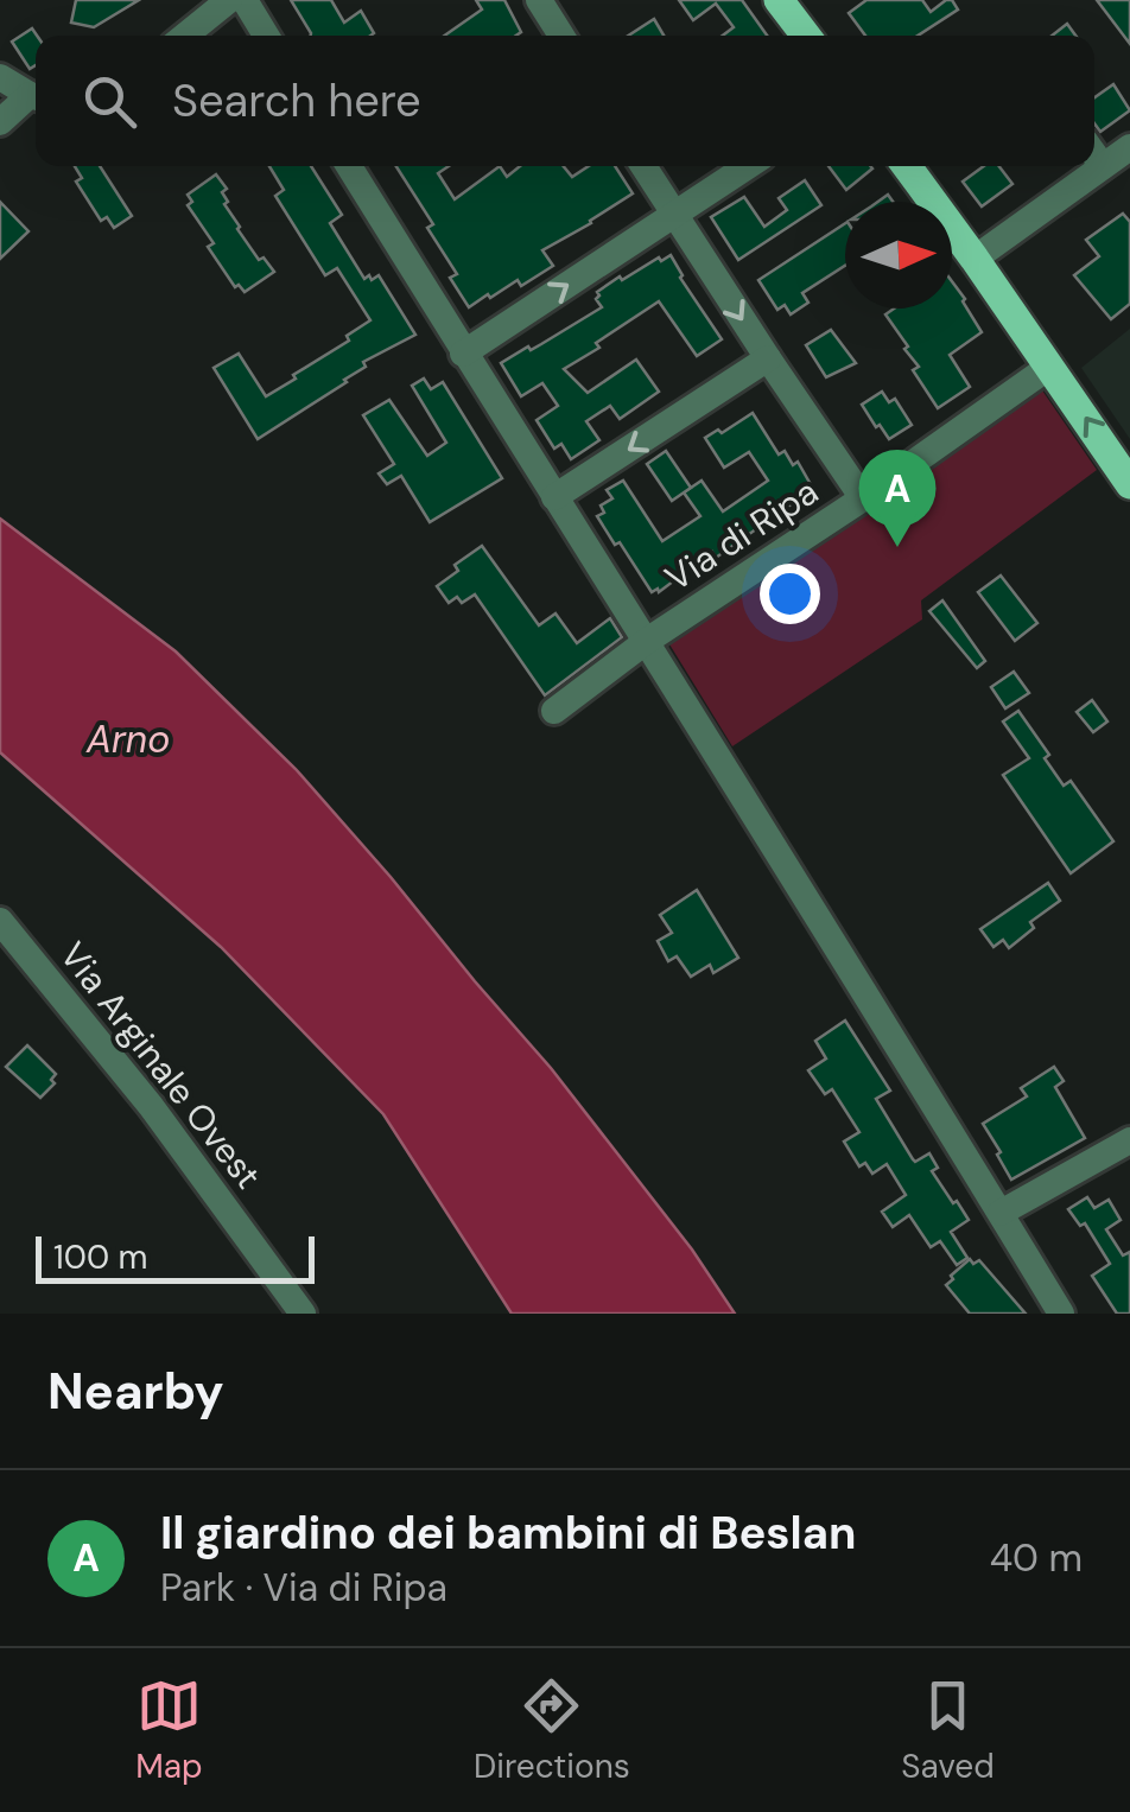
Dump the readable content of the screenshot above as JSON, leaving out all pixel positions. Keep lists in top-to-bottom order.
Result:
{
  "streets": {
    "street": ["Via di Ripa", "Via Arginale Ovest"]
  },
  "water": ["Arno"],
  "scale_bar": "100 m",
  "north": "right",
  "page": {
    "search": "Search here",
    "pins": "A",
    "scale": "100 m",
    "heading": "Nearby",
    "list": [
      {
        "mark": "A",
        "name": "Il giardino dei bambini di Beslan",
        "note": "Park · Via di Ripa",
        "value": "40 m"
      }
    ],
    "nav": ["Map", "Directions", "Saved"]
  }
}
